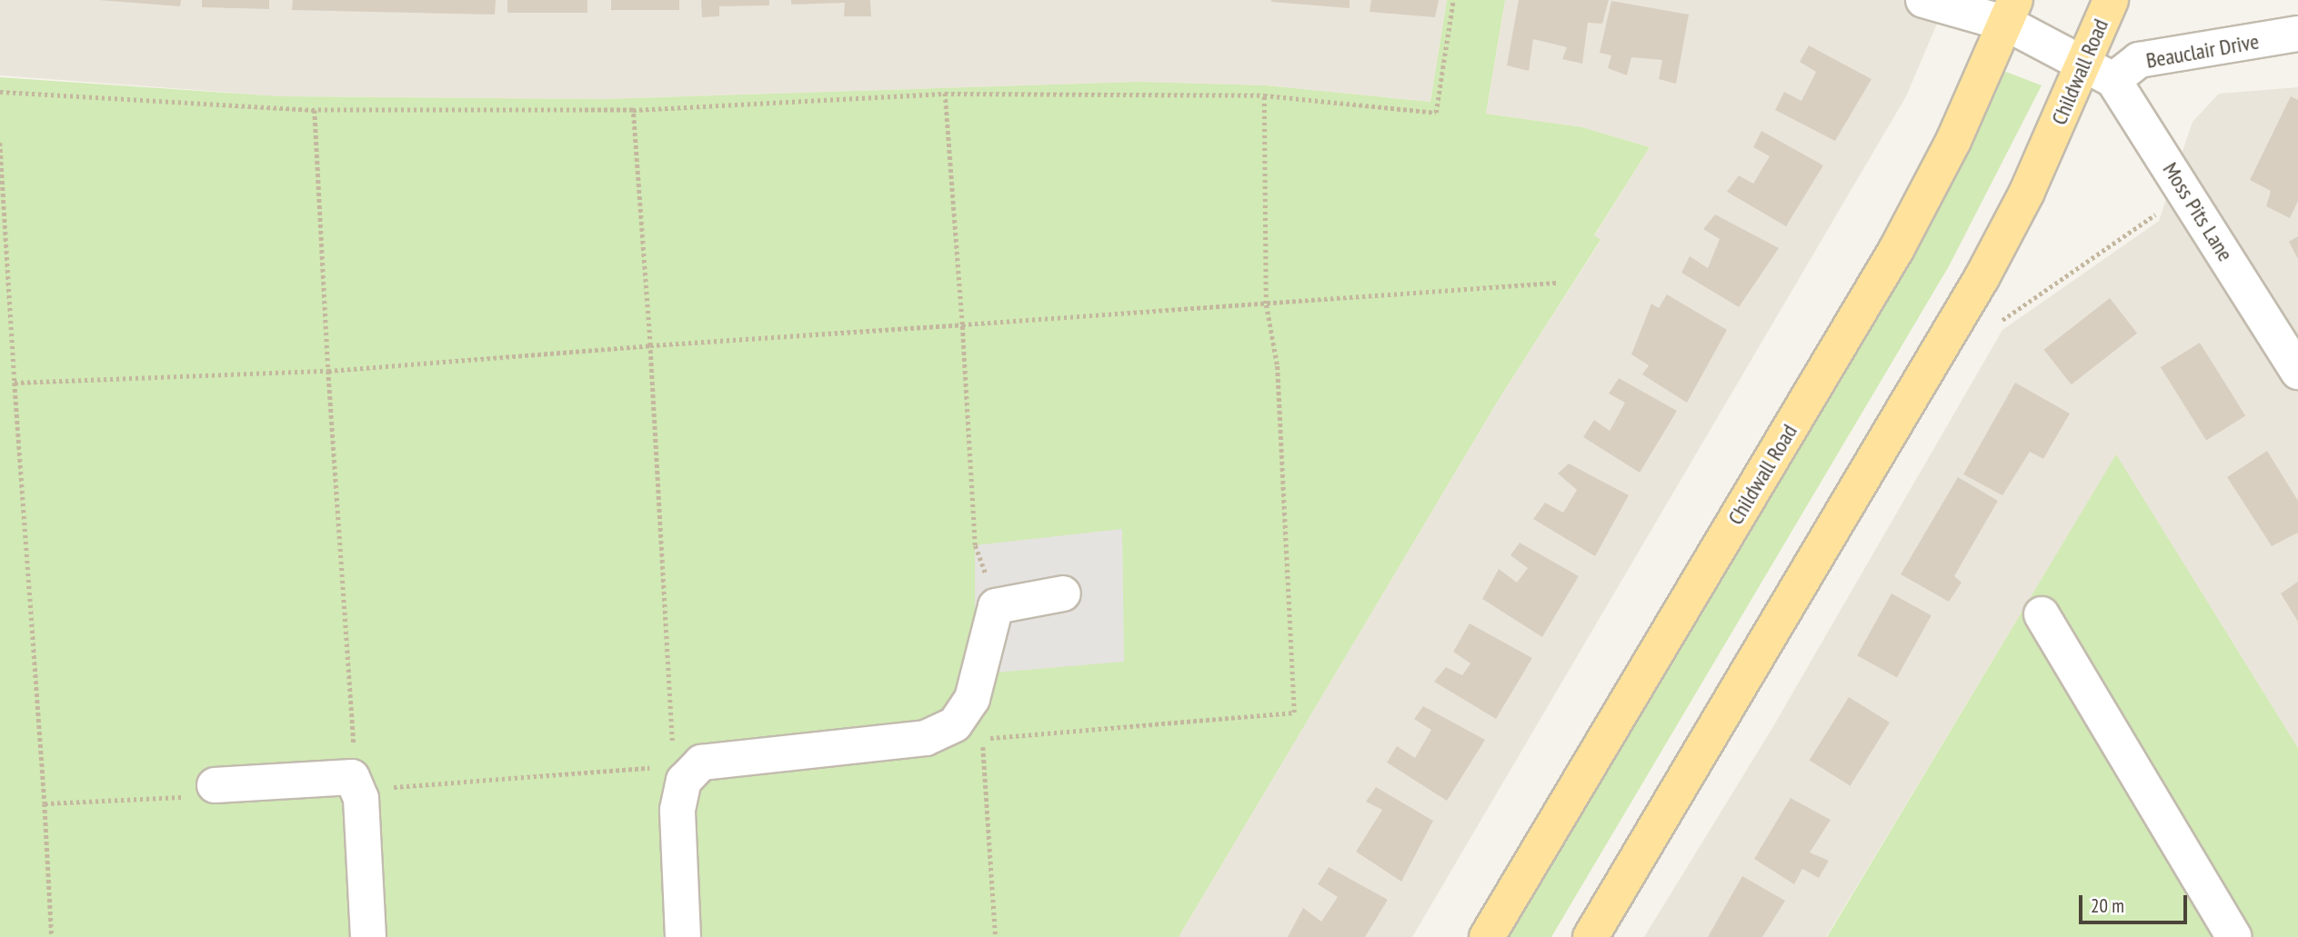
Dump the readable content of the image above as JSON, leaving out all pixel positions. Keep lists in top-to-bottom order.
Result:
{
  "streets": {
    "main road": ["Childwall Road"],
    "street": ["Beauclair Drive", "Moss Pits Lane"]
  },
  "crossings": [
    ["Beauclair Drive", "Childwall Road"],
    ["Beauclair Drive", "Moss Pits Lane"],
    ["Childwall Road", "Moss Pits Lane"]
  ],
  "scale_bar": "20 m"
}
